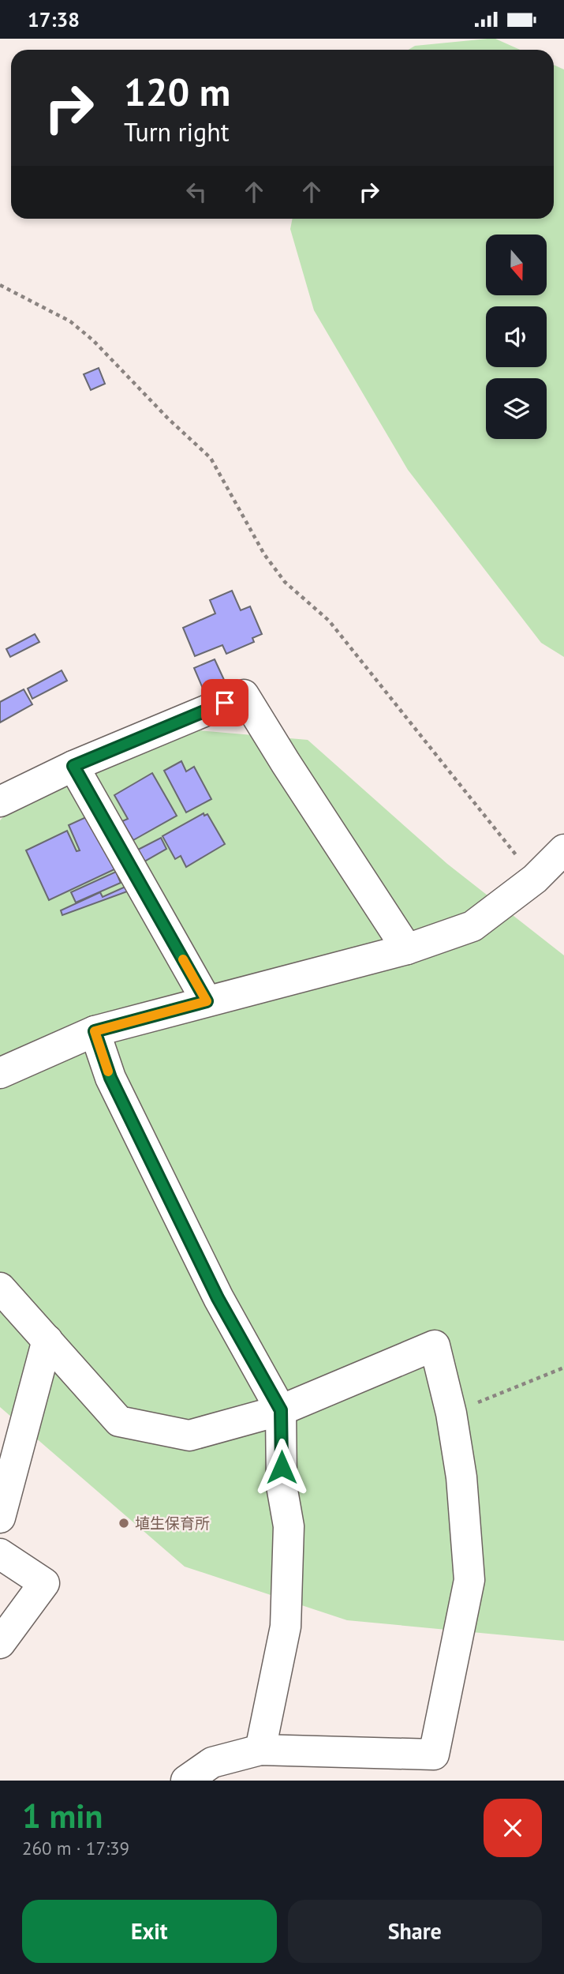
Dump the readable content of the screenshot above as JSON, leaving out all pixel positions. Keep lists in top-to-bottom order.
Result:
{
  "places": ["埴生保育所"],
  "north": "bottom",
  "page": {
    "status": "17:38",
    "turn": ["120 m", "Turn right"],
    "heading": ["1 min", "260 m · 17:39"],
    "buttons": ["Exit", "Share"]
  }
}
